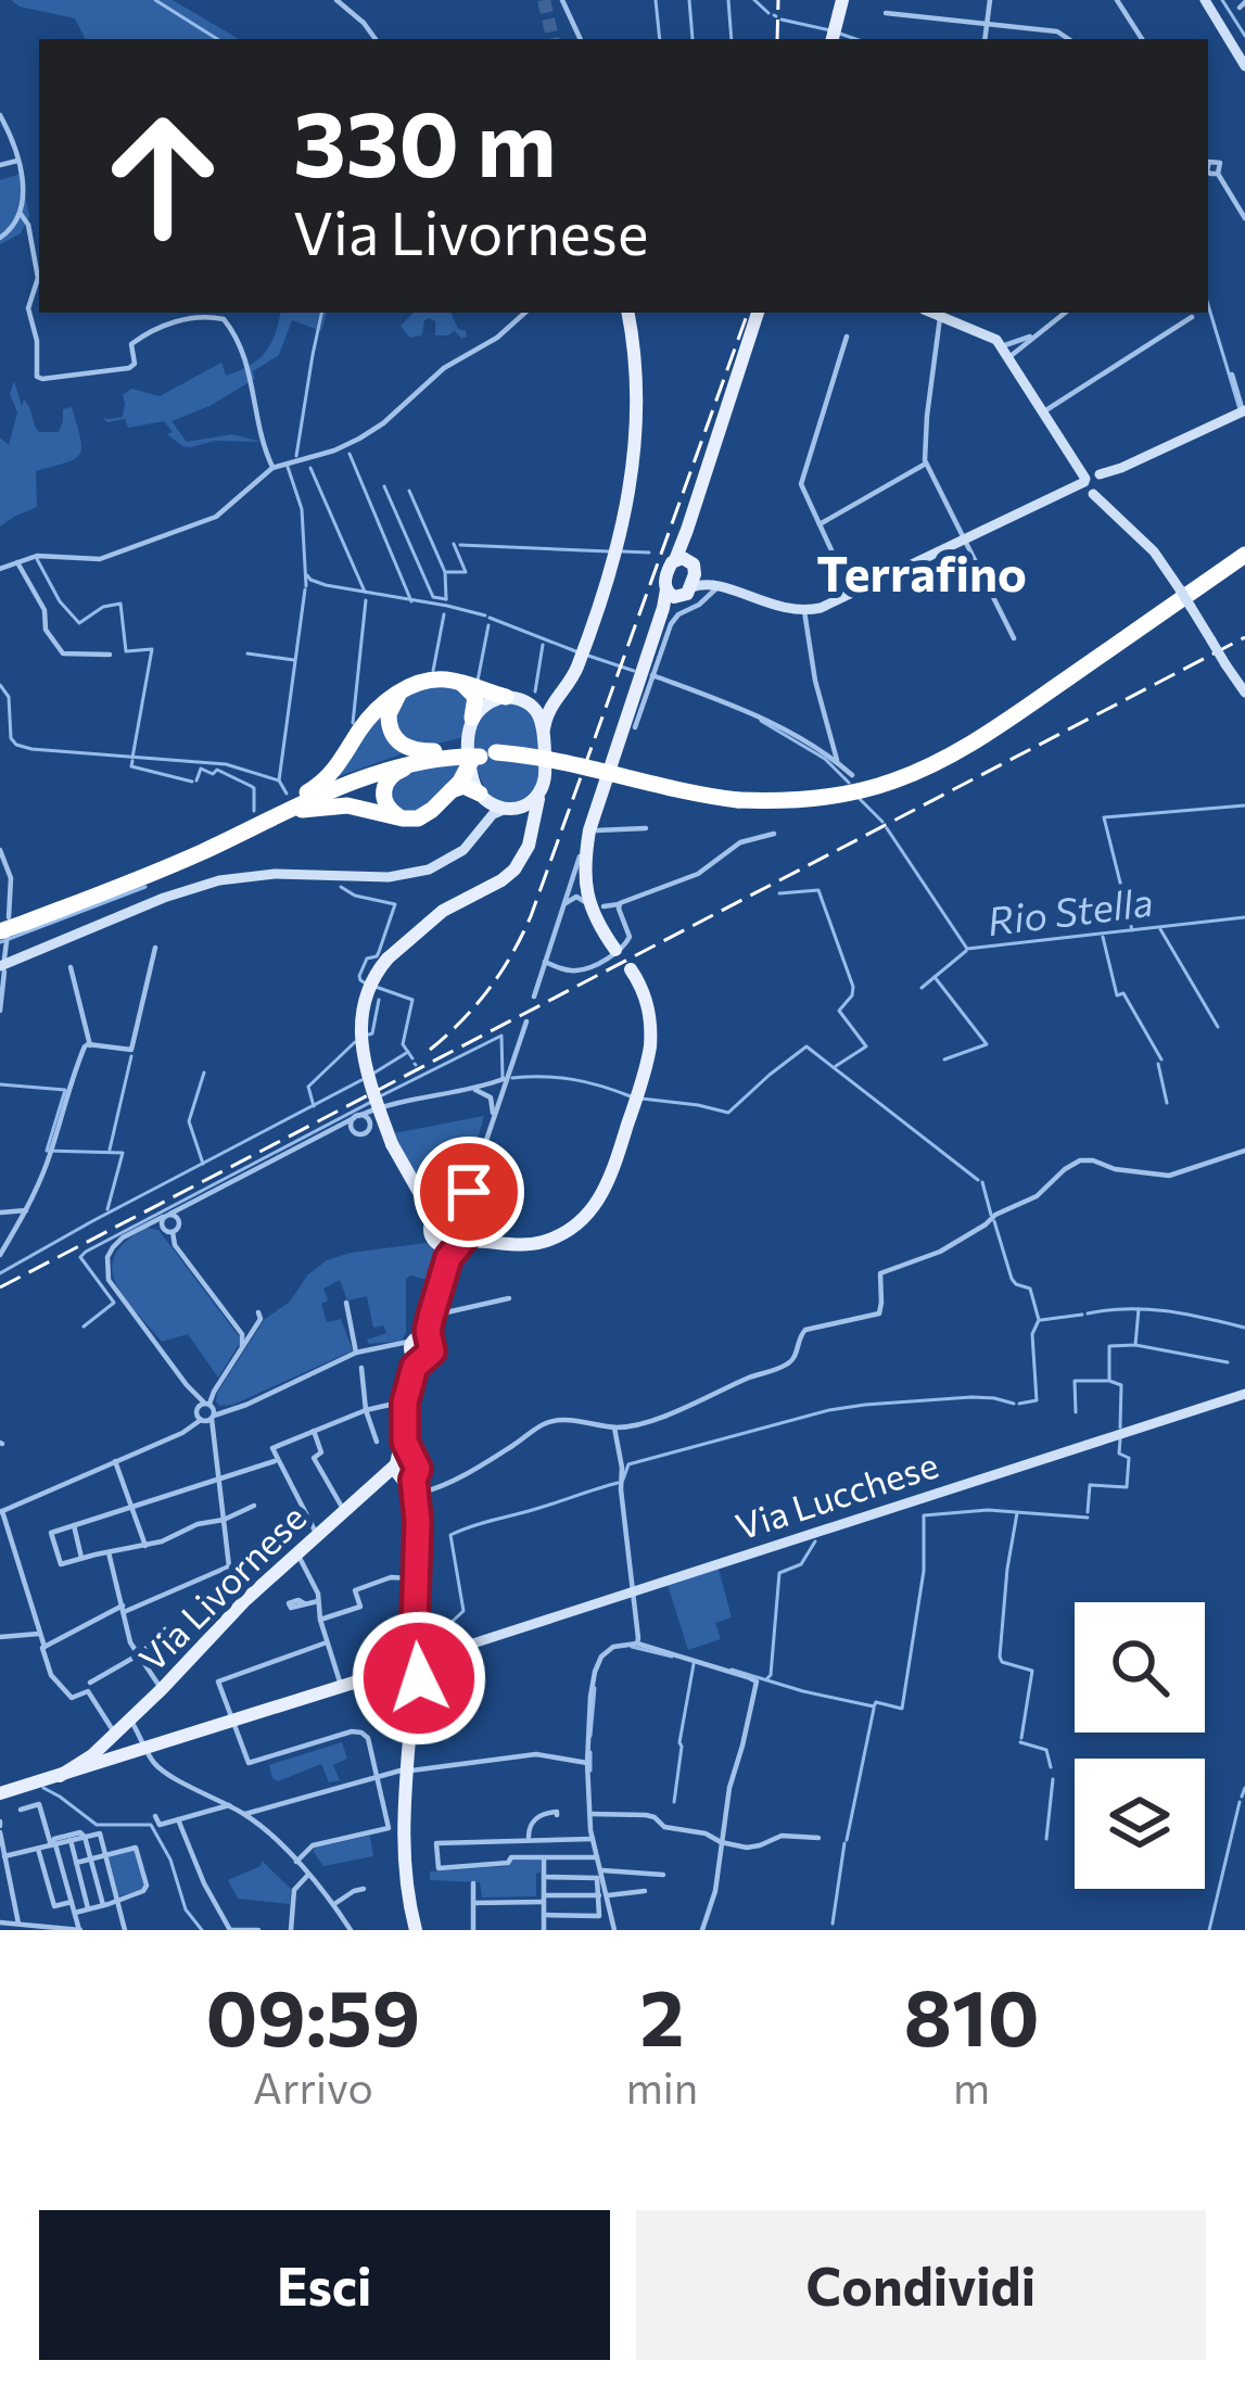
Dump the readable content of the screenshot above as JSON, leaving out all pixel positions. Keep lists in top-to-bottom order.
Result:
{
  "streets": {
    "main road": ["Via Lucchese", "Via Livornese"]
  },
  "crossings": [
    ["Via Lucchese", "Via Livornese"]
  ],
  "districts": ["Terrafino"],
  "water": ["Rio Stella"],
  "page": {
    "turn": ["330 m", "Via Livornese"],
    "eta": [
      "09:59",
      "Arrivo",
      "2",
      "min",
      "810",
      "m"
    ],
    "buttons": ["Esci", "Condividi"]
  }
}
